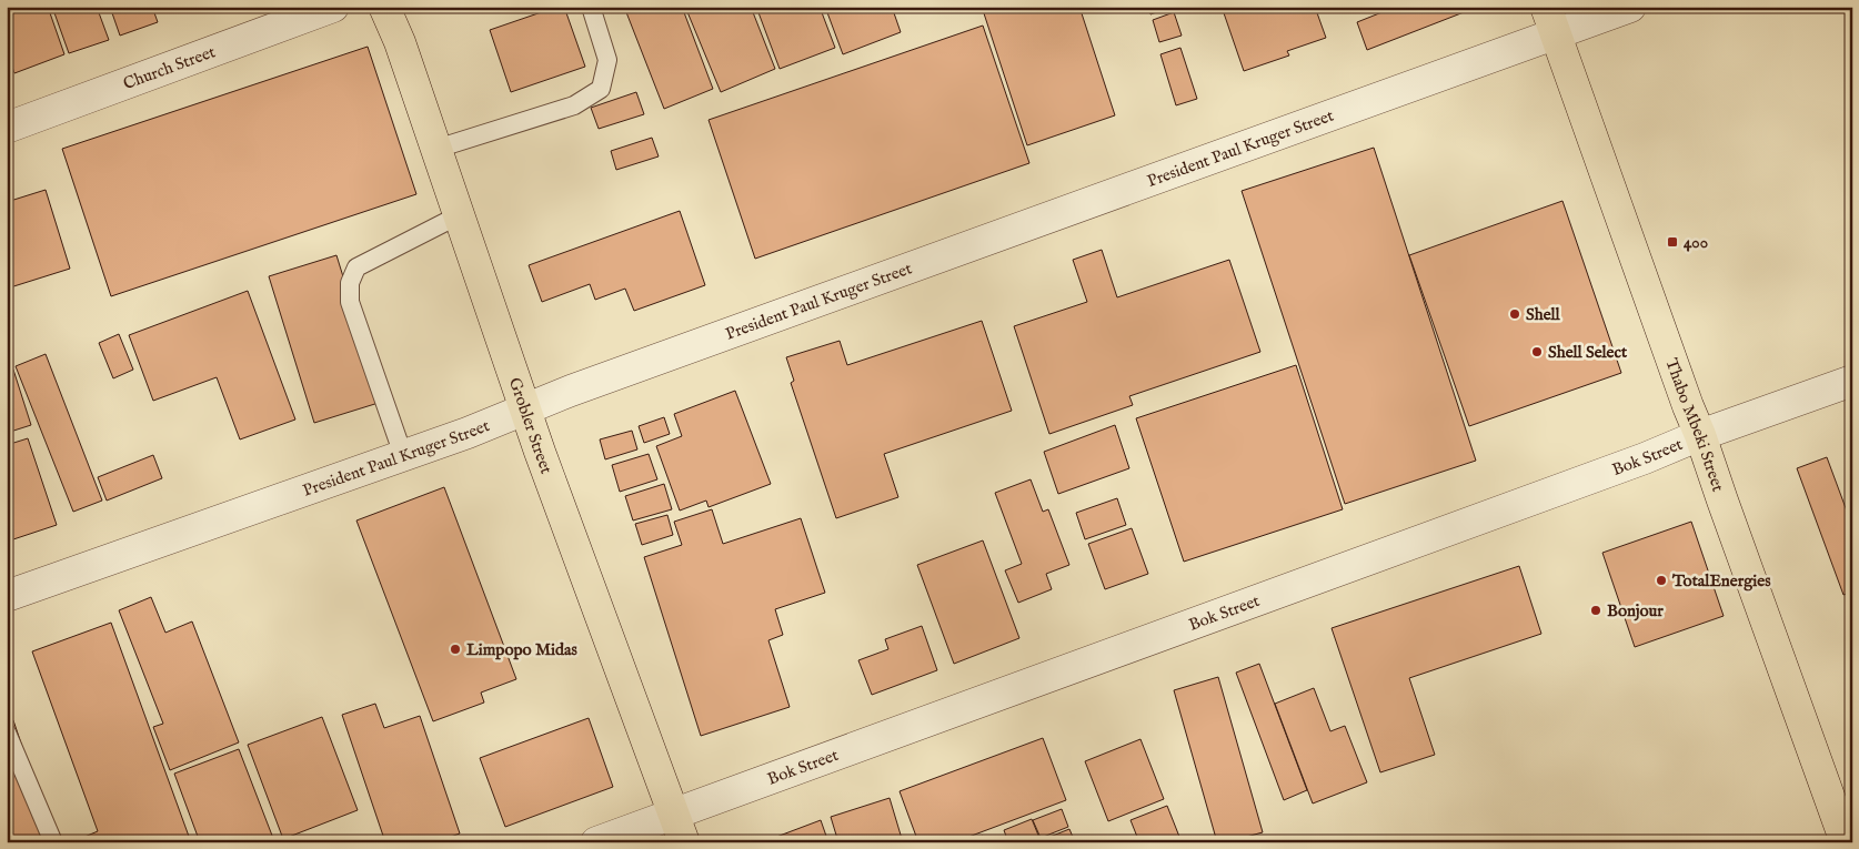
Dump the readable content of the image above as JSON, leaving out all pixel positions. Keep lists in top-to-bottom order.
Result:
{
  "streets": {
    "main road": ["Grobler Street", "Thabo Mbeki Street"],
    "street": ["Church Street", "President Paul Kruger Street", "Bok Street"]
  },
  "crossings": [
    ["President Paul Kruger Street", "Grobler Street"],
    ["President Paul Kruger Street", "Thabo Mbeki Street"],
    ["Grobler Street", "Bok Street"],
    ["Thabo Mbeki Street", "Bok Street"]
  ],
  "places": {
    "transit": ["400"],
    "other": [
      "Shell",
      "Shell Select",
      "TotalEnergies",
      "Bonjour",
      "Limpopo Midas"
    ]
  }
}
